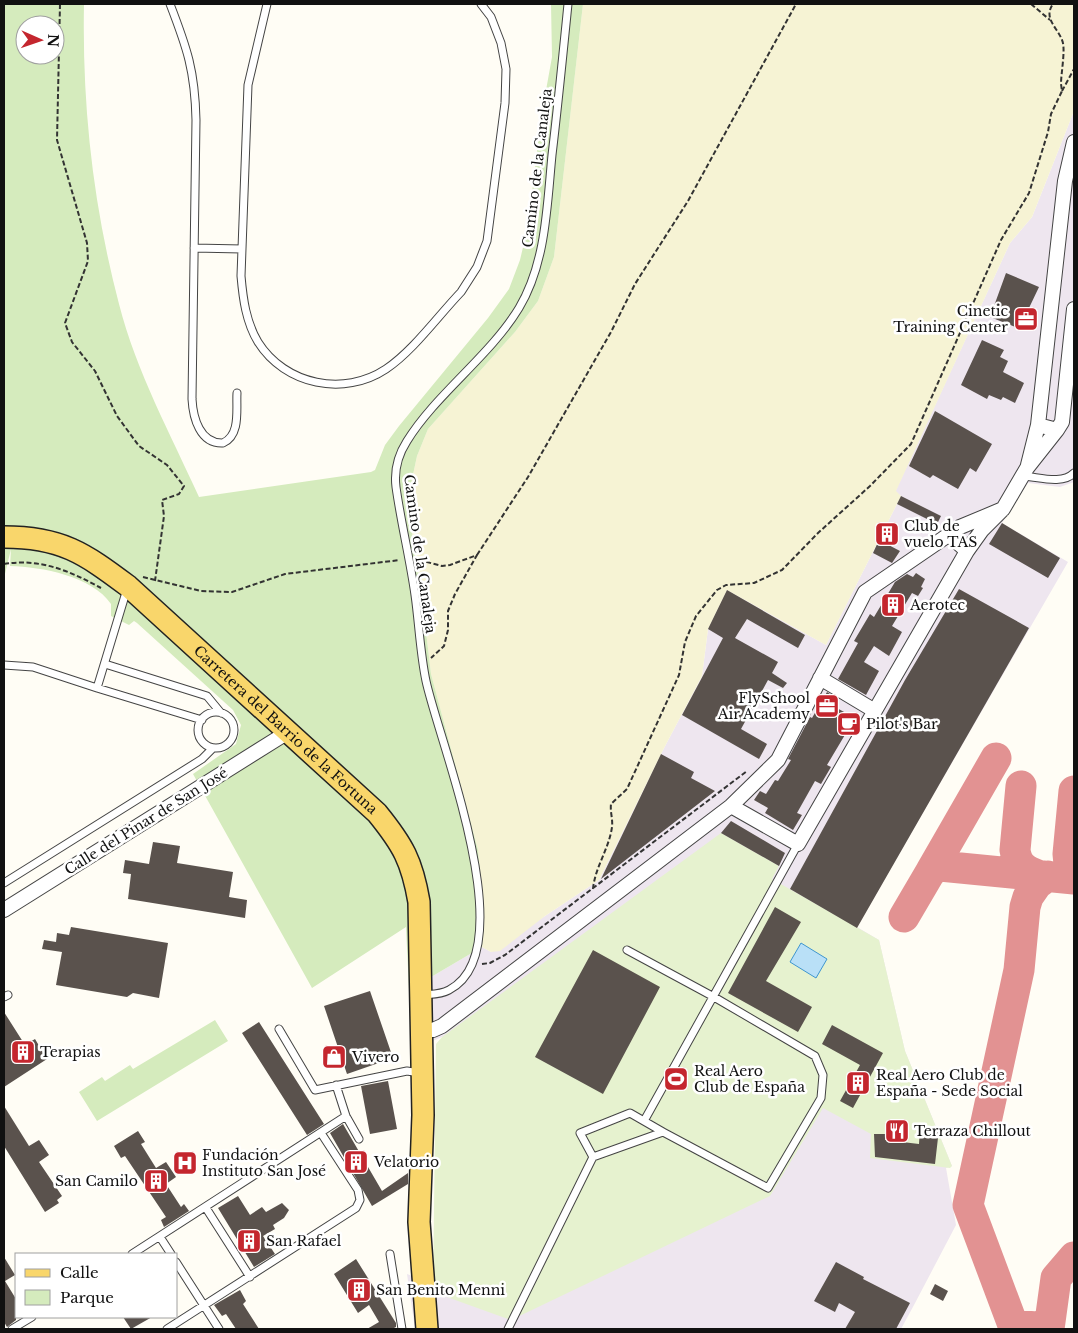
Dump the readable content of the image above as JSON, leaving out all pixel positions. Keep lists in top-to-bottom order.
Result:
{
  "streets": {
    "main road": ["Carretera del Barrio de la Fortuna"],
    "street": ["Calle del Pinar de San José"],
    "lane": ["Camino de la Canaleja"]
  },
  "crossings": [
    ["Carretera del Barrio de la Fortuna", "Calle del Pinar de San José"]
  ],
  "places": {
    "office": ["Cinetic Training Center", "FlySchool Air Academy"],
    "building": [
      "Club de vuelo TAS",
      "Aerotec",
      "Terapias",
      "Real Aero Club de España - Sede Social",
      "Velatorio",
      "San Camilo",
      "San Rafael",
      "San Benito Menni"
    ],
    "cafe": ["Pilot's Bar"],
    "shop": ["Vivero"],
    "sports": ["Real Aero Club de España"],
    "restaurant": ["Terraza Chillout"],
    "hospital": ["Fundación Instituto San José"]
  },
  "legend": ["Calle", "Parque"],
  "north": "right"
}
